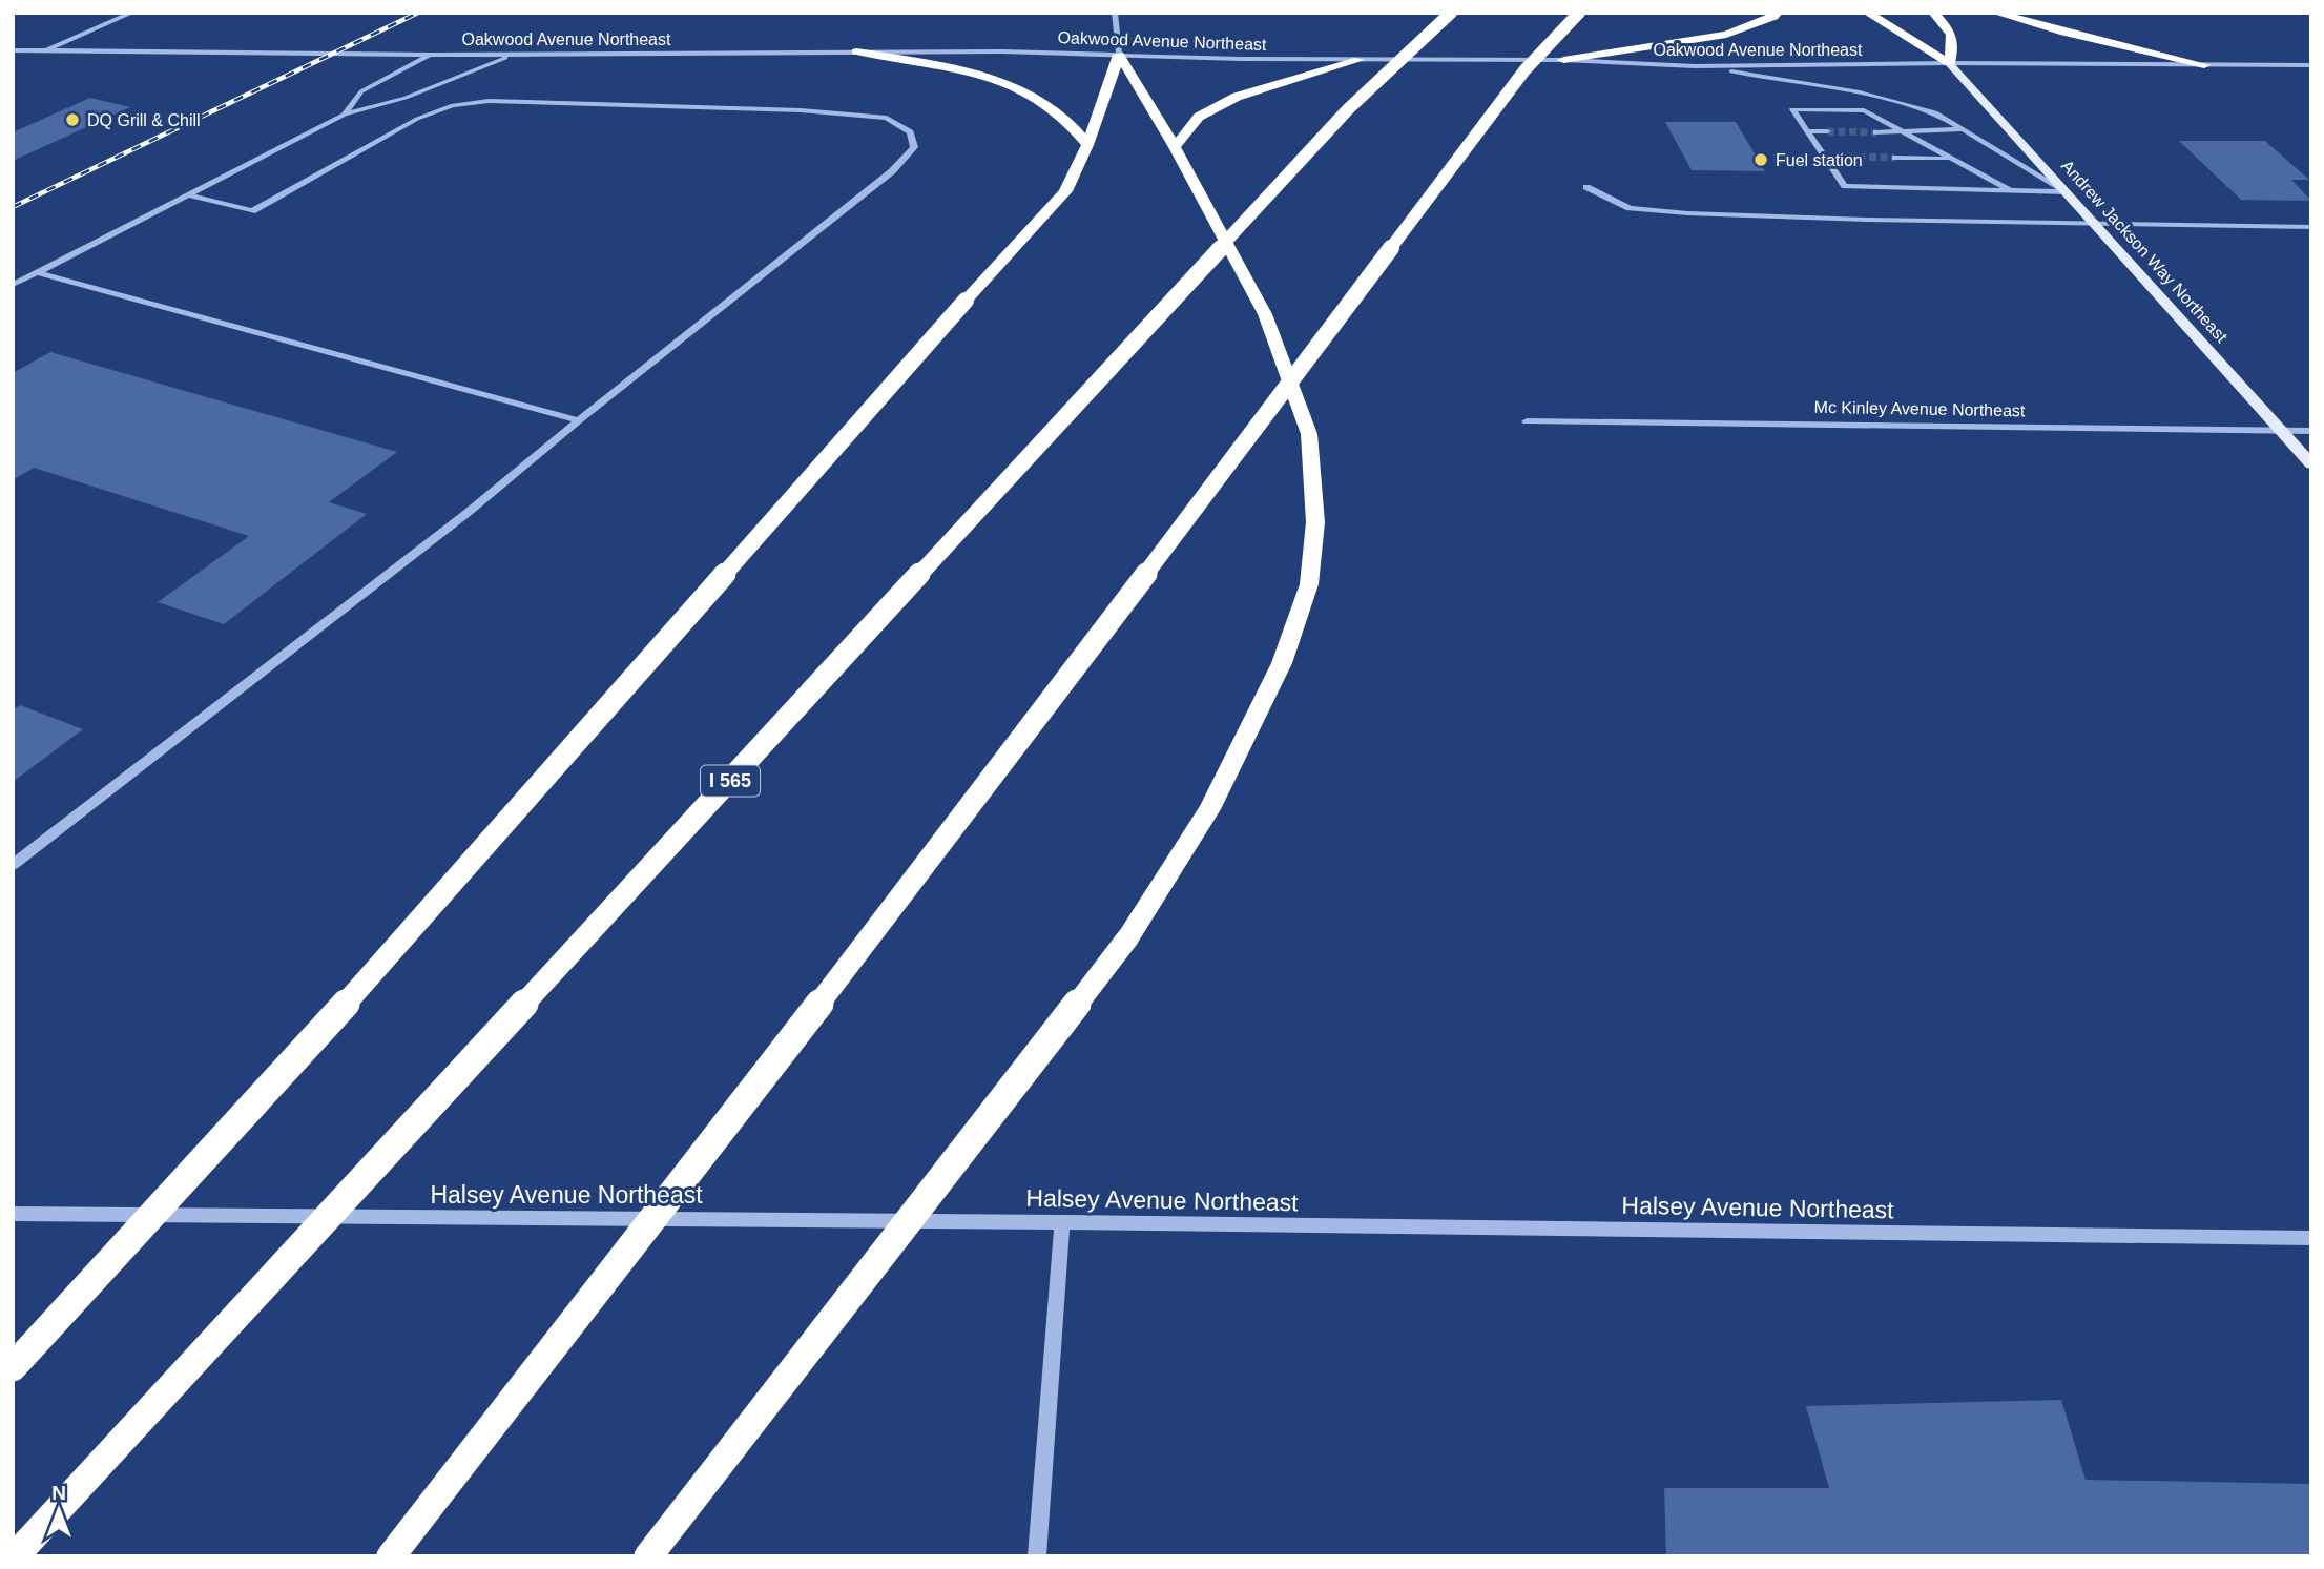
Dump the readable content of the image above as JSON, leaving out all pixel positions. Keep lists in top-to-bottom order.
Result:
{
  "streets": {
    "highway": ["I 565"],
    "main road": ["Andrew Jackson Way Northeast"],
    "street": ["Oakwood Avenue Northeast", "Mc Kinley Avenue Northeast", "Halsey Avenue Northeast"]
  },
  "crossings": [
    ["Oakwood Avenue Northeast", "Andrew Jackson Way Northeast"],
    ["Andrew Jackson Way Northeast", "Mc Kinley Avenue Northeast"]
  ],
  "places": ["DQ Grill & Chill", "Fuel station"],
  "north": "top"
}
